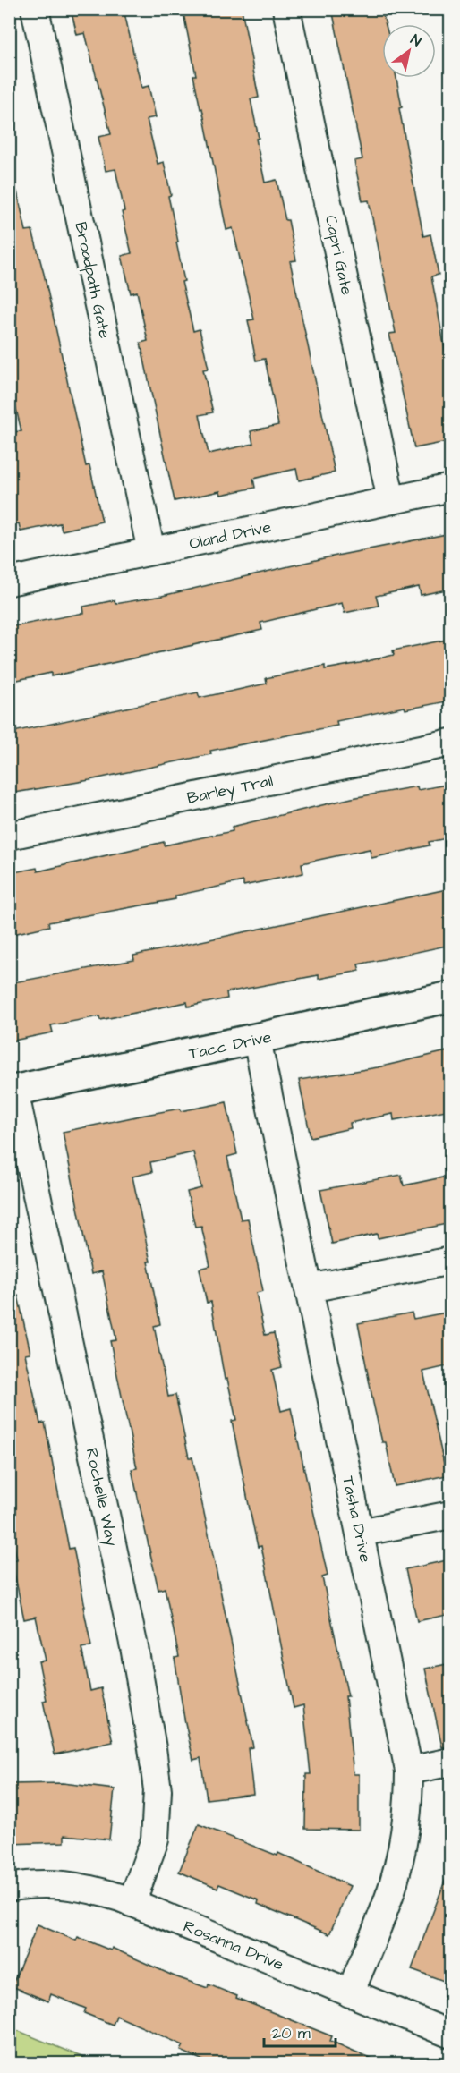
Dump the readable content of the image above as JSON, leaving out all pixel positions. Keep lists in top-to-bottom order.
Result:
{
  "streets": {
    "street": [
      "Capri Gate",
      "Broadpath Gate",
      "Oland Drive",
      "Barley Trail",
      "Tacc Drive",
      "Rochelle Way",
      "Tasha Drive",
      "Rosanna Drive"
    ]
  },
  "crossings": [
    ["Capri Gate", "Oland Drive"],
    ["Broadpath Gate", "Oland Drive"],
    ["Tacc Drive", "Rochelle Way"],
    ["Tacc Drive", "Tasha Drive"],
    ["Rochelle Way", "Rosanna Drive"],
    ["Tasha Drive", "Rosanna Drive"]
  ],
  "scale_bar": "20 m",
  "north": "top right"
}
